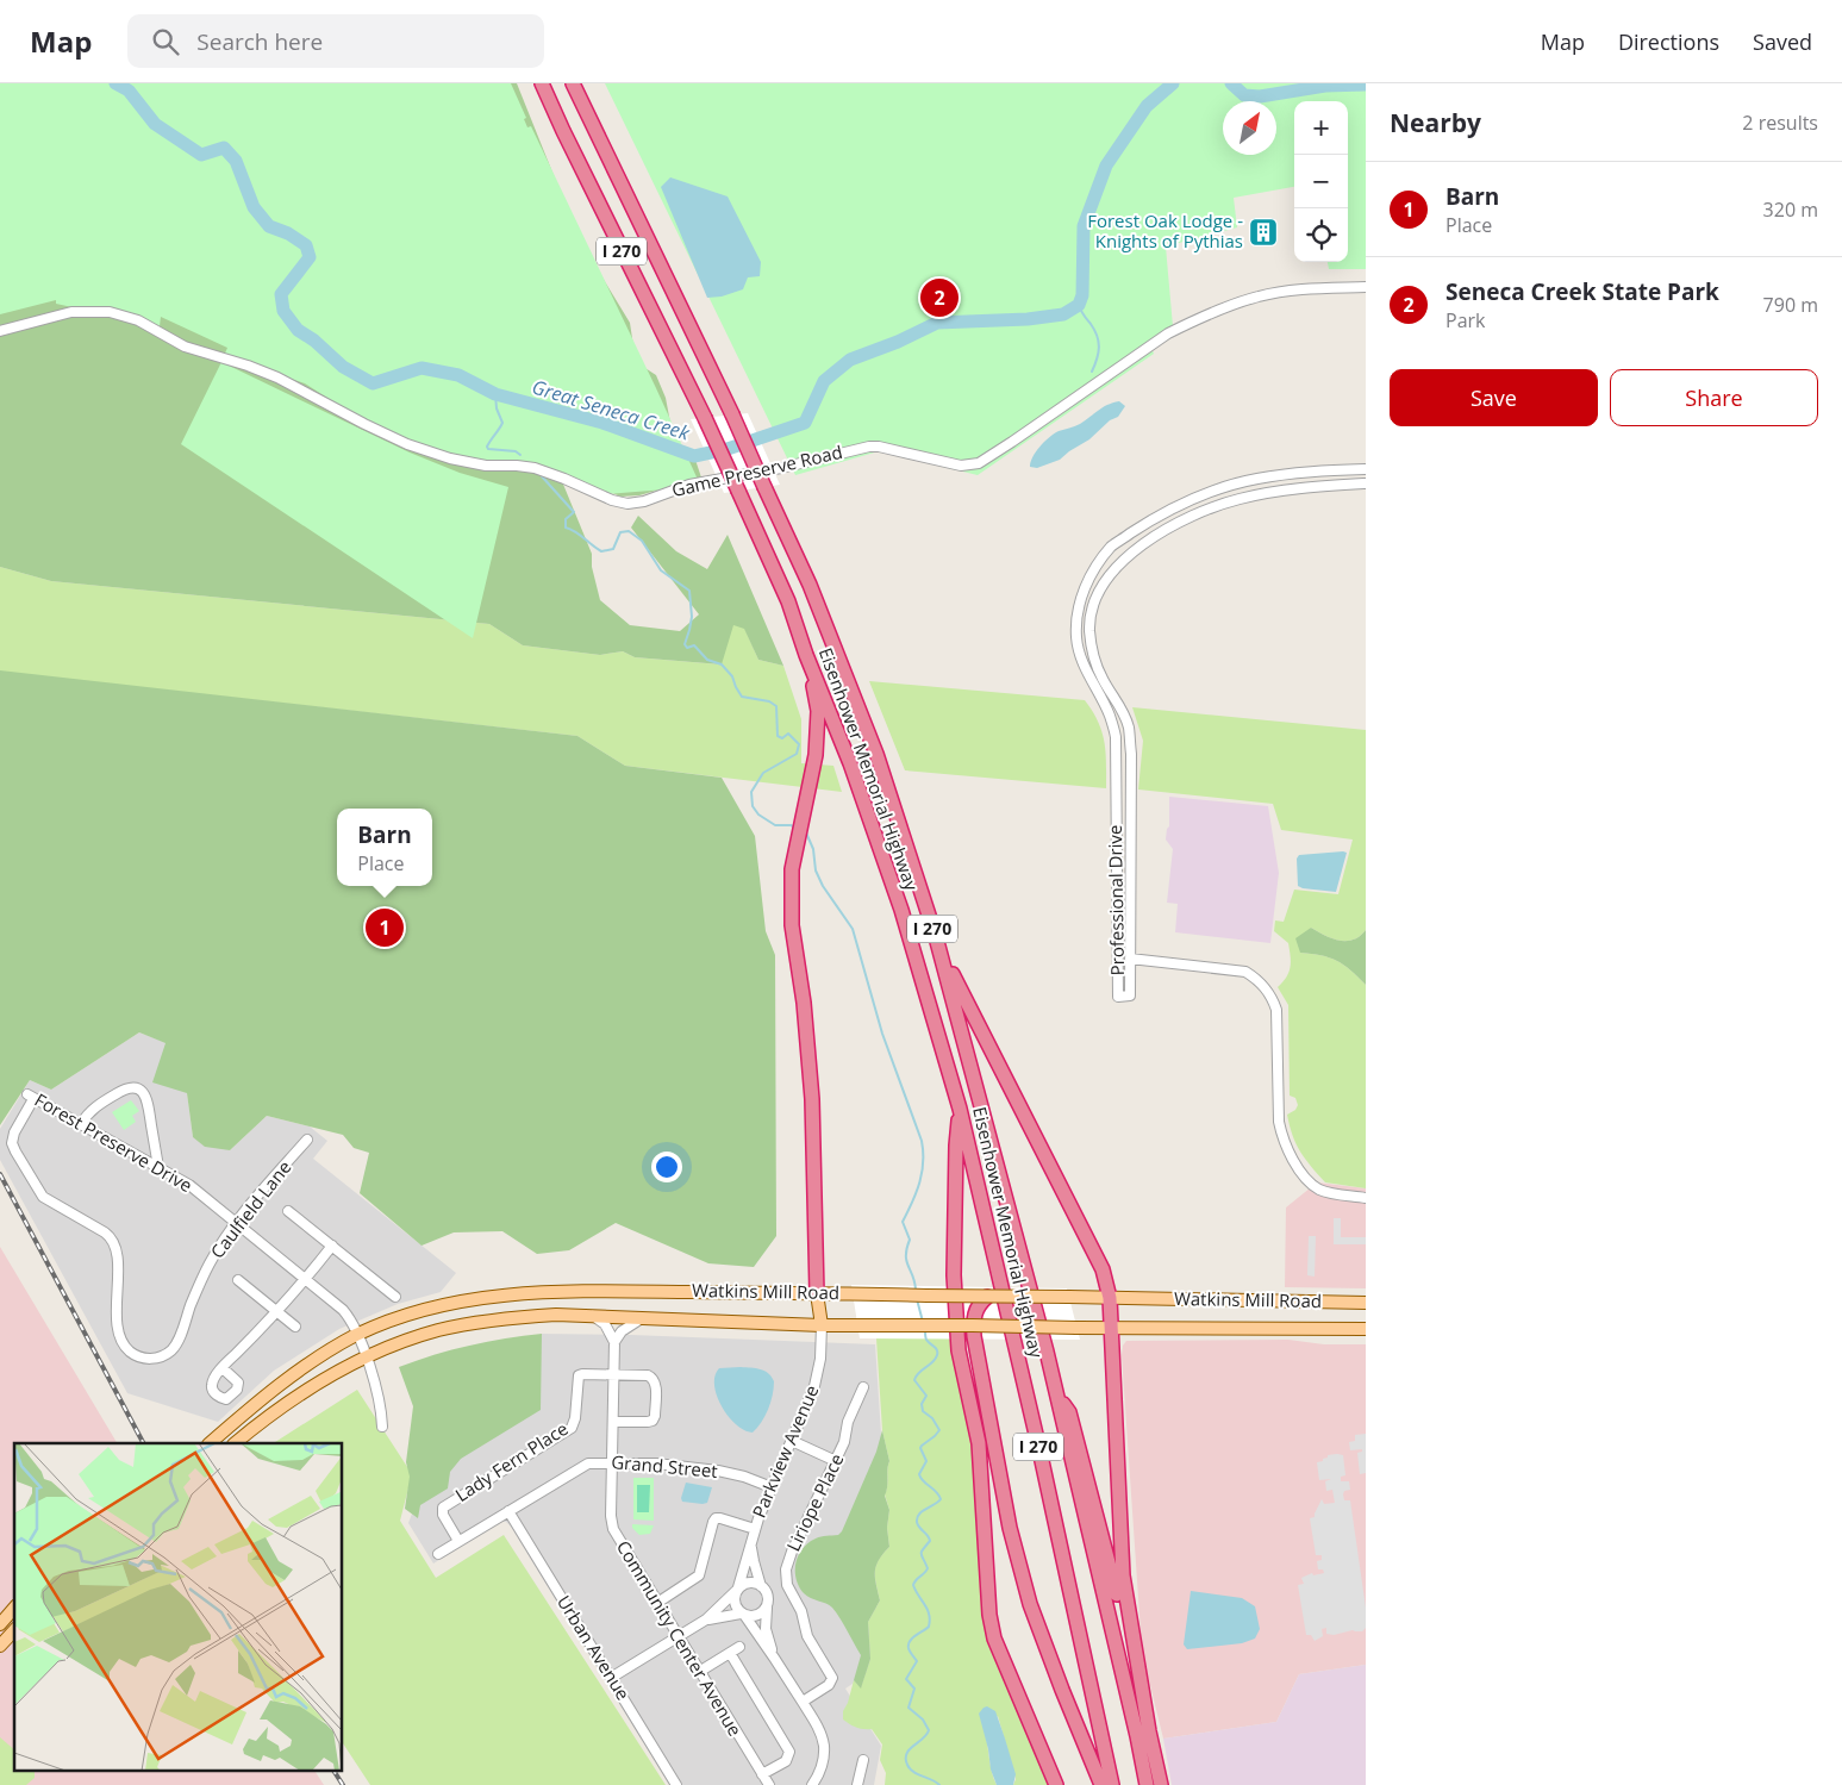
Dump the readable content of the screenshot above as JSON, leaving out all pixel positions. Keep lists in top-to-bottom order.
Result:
{
  "streets": {
    "highway": ["I 270", "Eisenhower Memorial Highway"],
    "main road": ["Watkins Mill Road"],
    "street": [
      "Game Preserve Road",
      "Professional Drive",
      "Forest Preserve Drive",
      "Caulfield Lane",
      "Parkview Avenue",
      "Lady Fern Place",
      "Grand Street",
      "Liriope Place",
      "Community Center Avenue",
      "Urban Avenue"
    ]
  },
  "crossings": [
    ["Forest Preserve Drive", "Caulfield Lane"],
    ["Forest Preserve Drive", "Watkins Mill Road"],
    ["Watkins Mill Road", "Parkview Avenue"],
    ["Parkview Avenue", "Grand Street"],
    ["Lady Fern Place", "Grand Street"],
    ["Lady Fern Place", "Community Center Avenue"],
    ["Grand Street", "Community Center Avenue"],
    ["Grand Street", "Urban Avenue"]
  ],
  "water": ["Great Seneca Creek"],
  "places": {
    "building": ["Forest Oak Lodge - Knights of Pythias"]
  },
  "north": "top right",
  "page": {
    "header": "Map",
    "search": "Search here",
    "nav": ["Map", "Directions", "Saved"],
    "heading": ["Nearby", "2 results"],
    "map_buttons": ["+", "−"],
    "list": [
      {
        "mark": "1",
        "name": "Barn",
        "note": "Place",
        "value": "320 m"
      },
      {
        "mark": "2",
        "name": "Seneca Creek State Park",
        "note": "Park",
        "value": "790 m"
      }
    ],
    "pins": ["2", "1"],
    "buttons": ["Save", "Share"],
    "popup": ["Barn", "Place"]
  }
}
